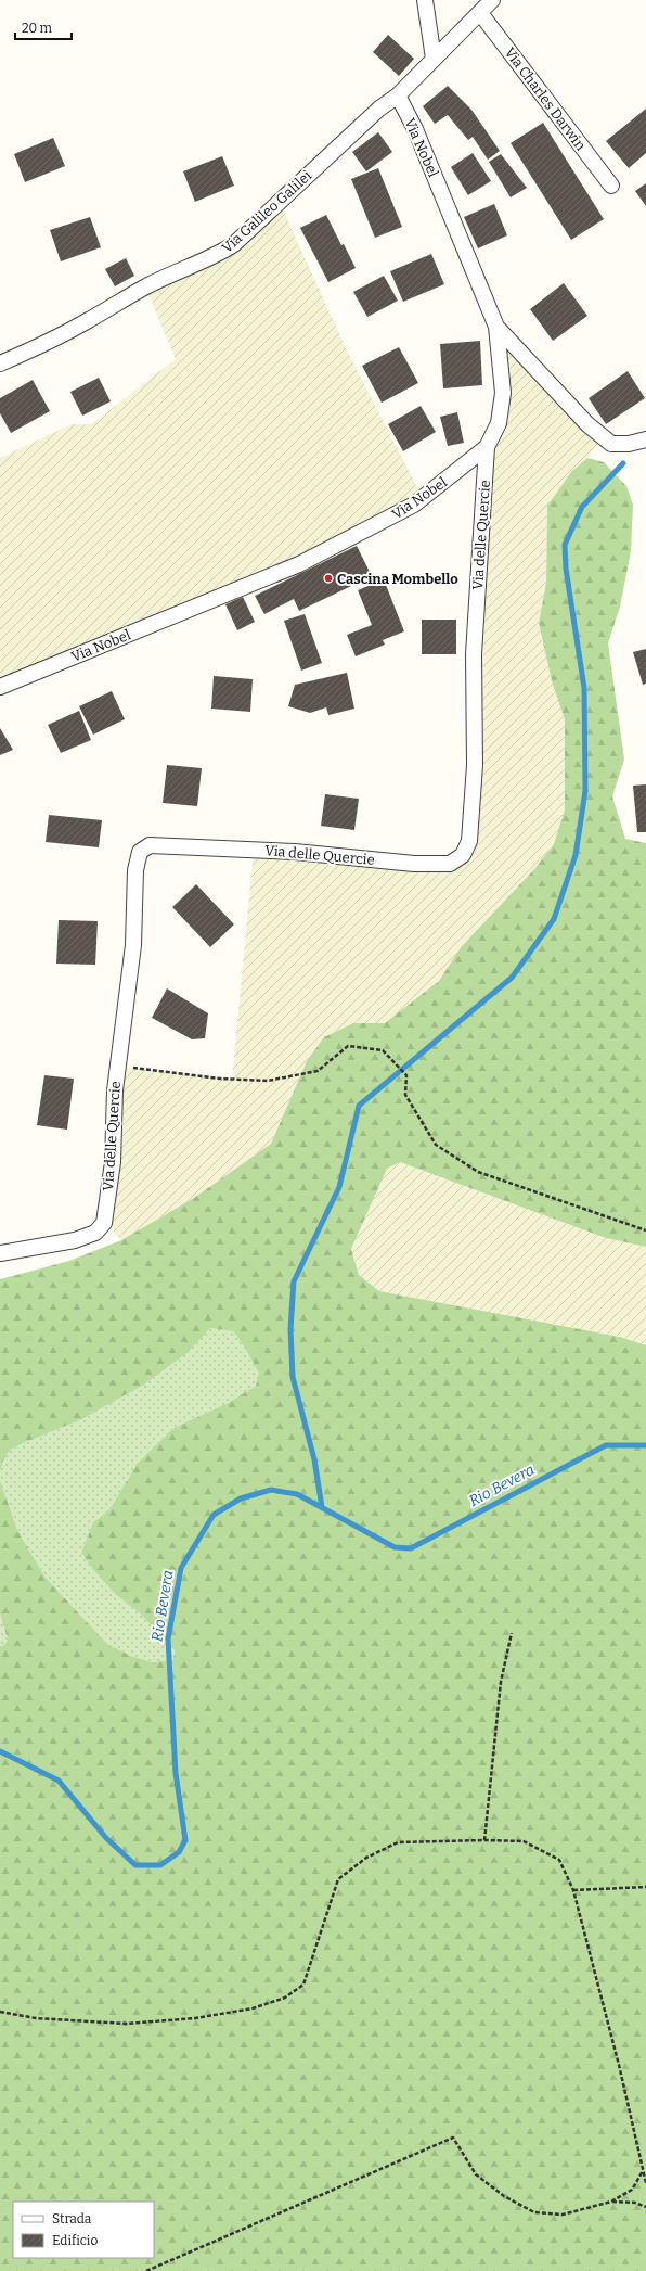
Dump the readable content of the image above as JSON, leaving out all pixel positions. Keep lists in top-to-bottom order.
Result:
{
  "streets": {
    "street": [
      "Via Charles Darwin",
      "Via Nobel",
      "Via Galileo Galilei",
      "Via delle Quercie"
    ]
  },
  "crossings": [
    ["Via Charles Darwin", "Via Galileo Galilei"],
    ["Via Nobel", "Via Galileo Galilei"],
    ["Via Nobel", "Via delle Quercie"]
  ],
  "water": ["Rio Bevera"],
  "places": ["Cascina Mombello"],
  "legend": ["Strada", "Edificio"],
  "scale_bar": "20 m"
}
